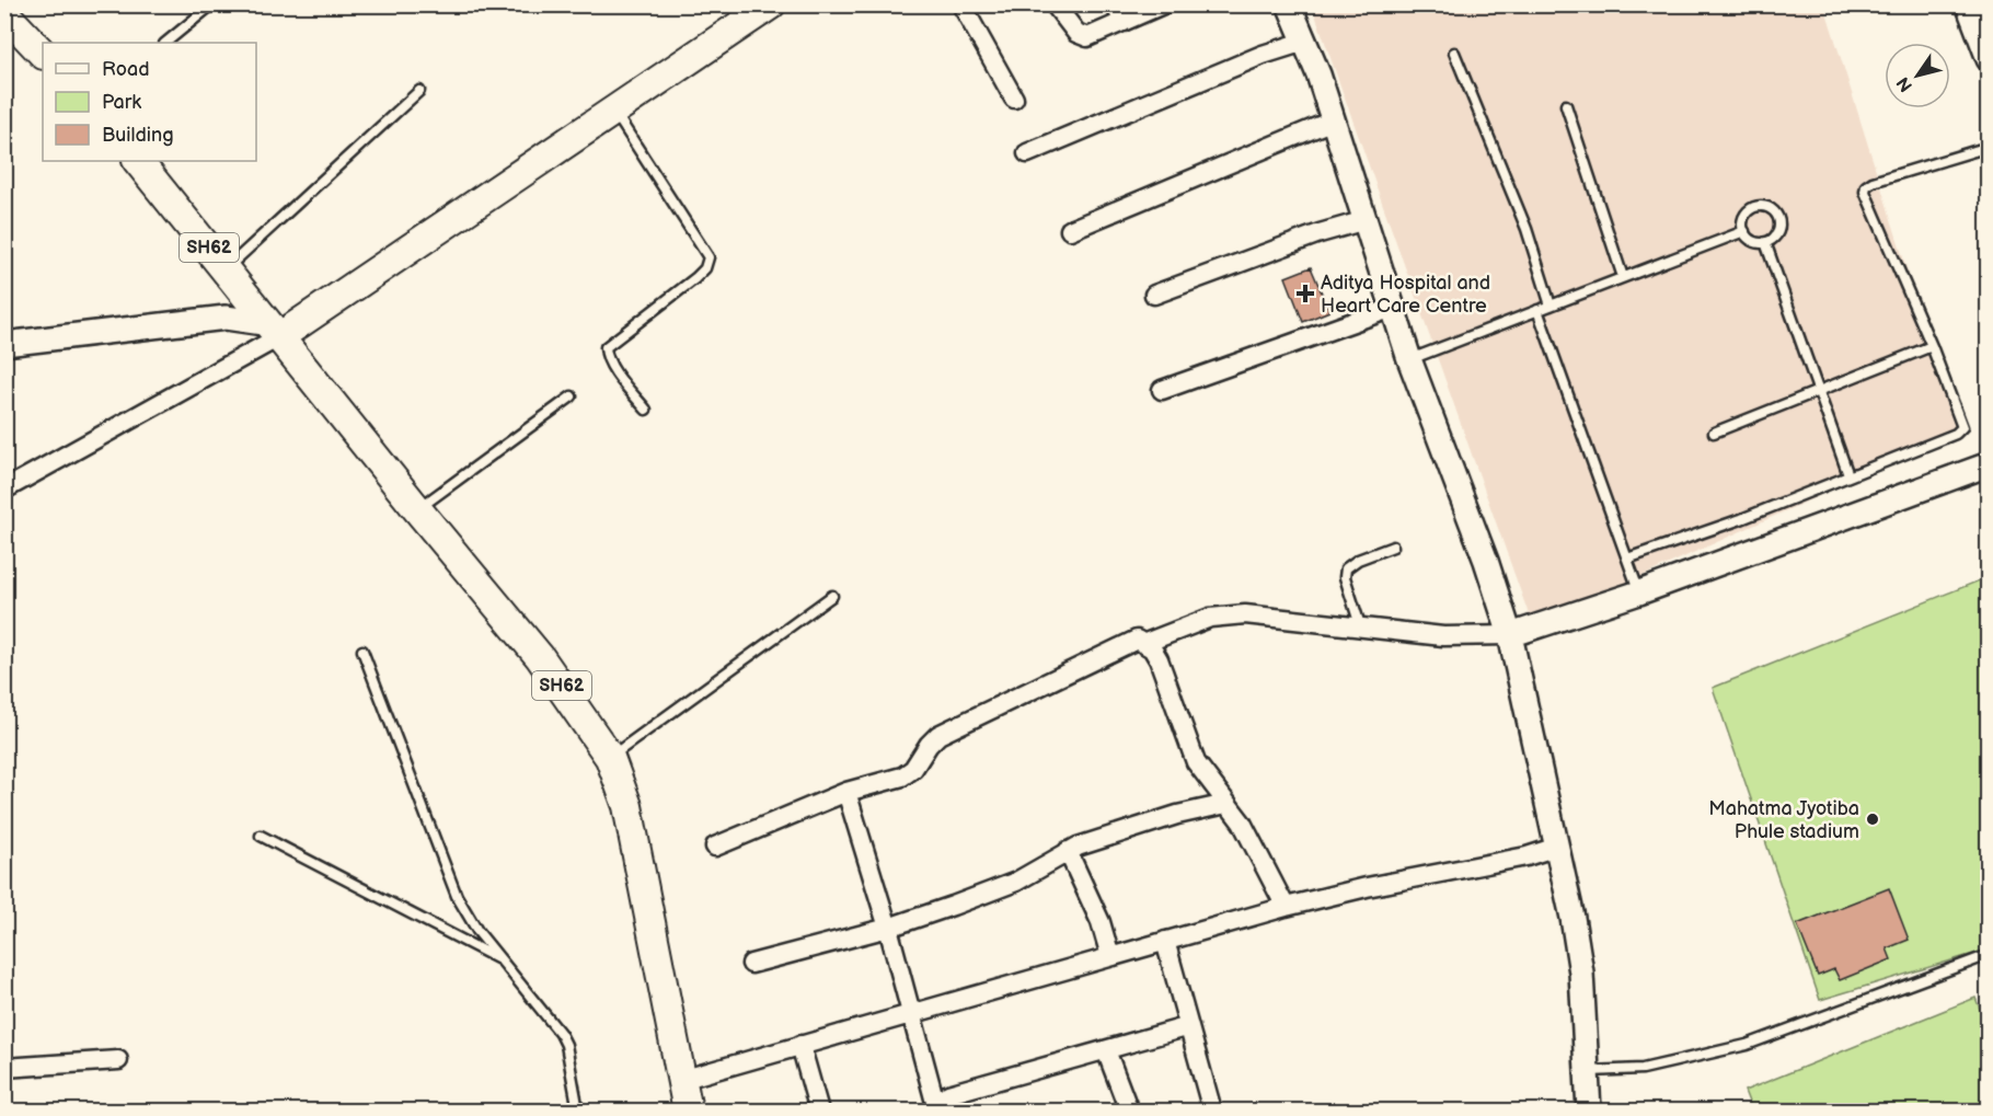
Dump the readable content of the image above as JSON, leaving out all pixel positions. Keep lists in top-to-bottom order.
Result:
{
  "streets": {
    "main road": ["SH62"]
  },
  "places": {
    "health": ["Aditya Hospital and Heart Care Centre"],
    "other": ["Mahatma Jyotiba Phule stadium"]
  },
  "legend": ["Road", "Park", "Building"],
  "north": "bottom left"
}
